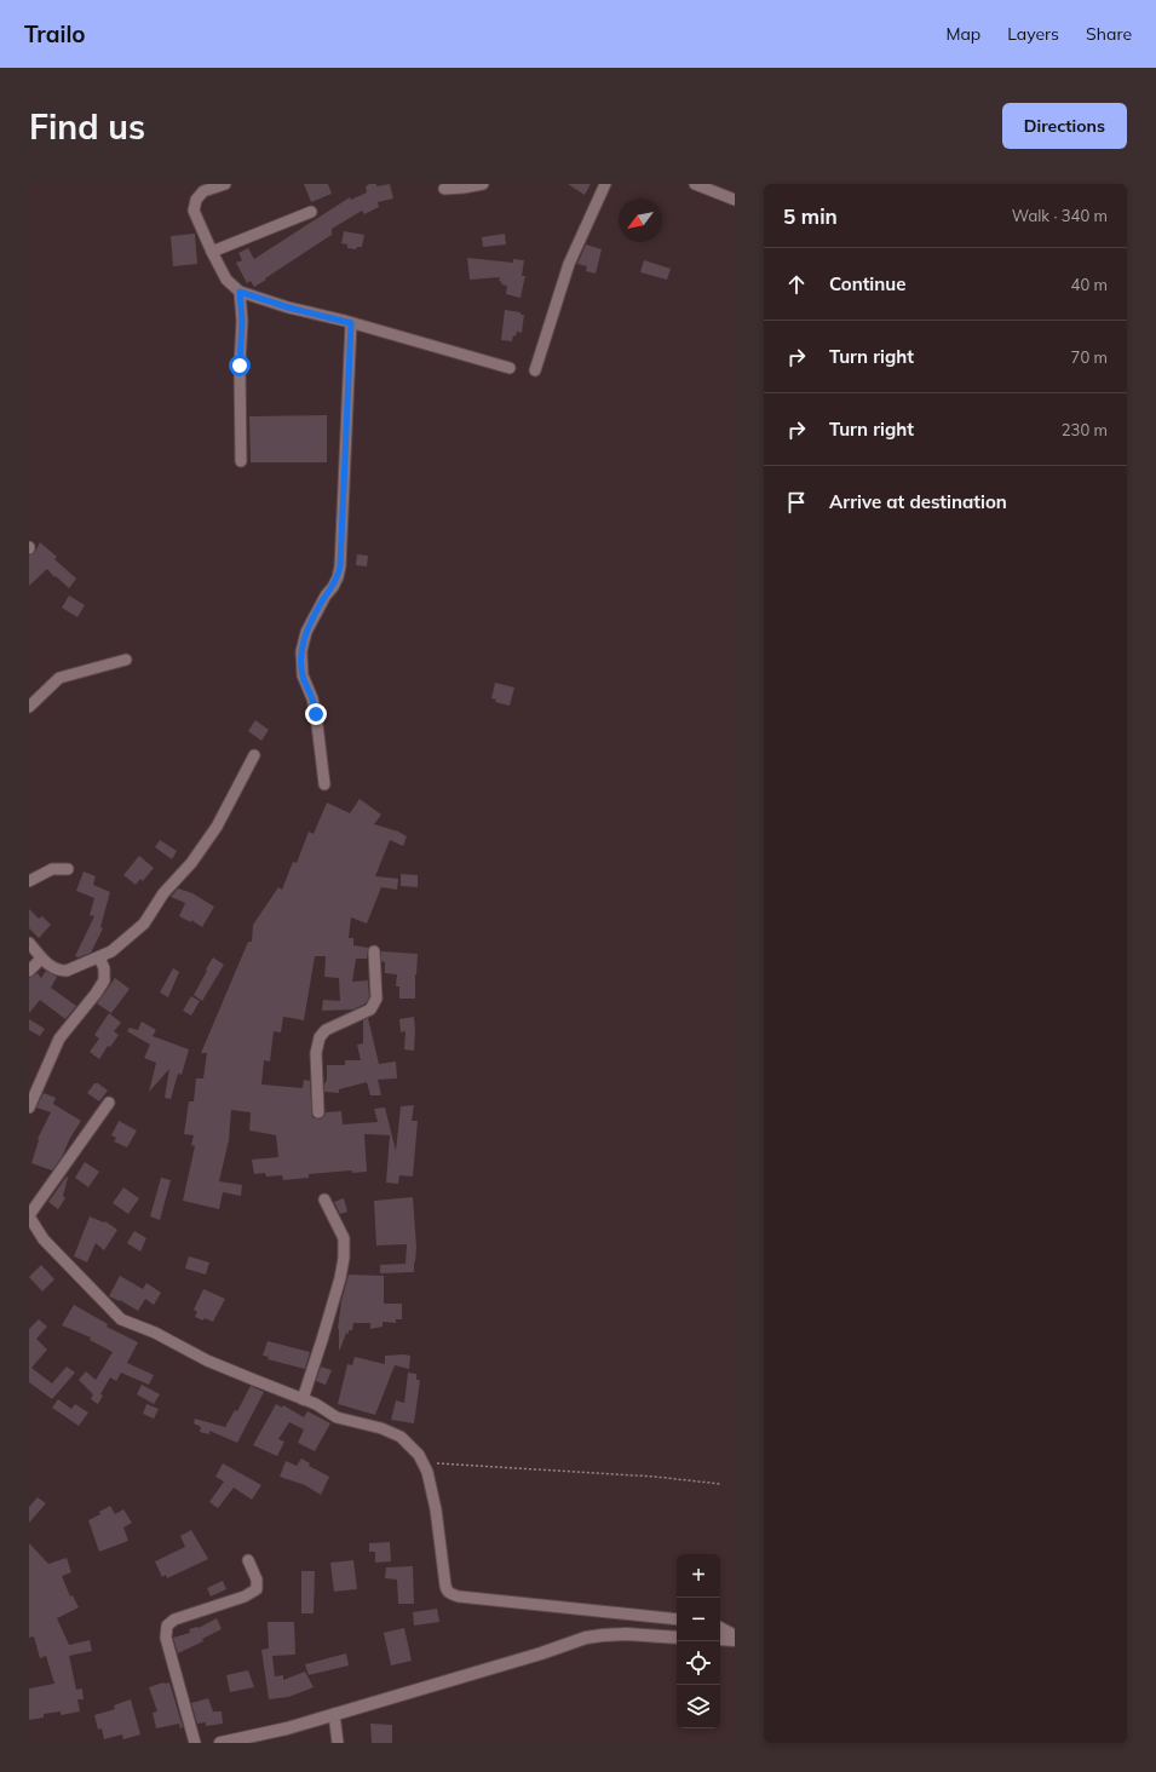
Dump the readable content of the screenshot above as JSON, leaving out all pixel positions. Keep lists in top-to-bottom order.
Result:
{
  "north": "bottom left",
  "page": {
    "header": "Trailo",
    "nav": ["Map", "Layers", "Share"],
    "buttons": "Directions",
    "title": "Find us",
    "heading": ["5 min", "Walk · 340 m"],
    "list": [
      ["Continue", "40 m"],
      ["Turn right", "70 m"],
      ["Turn right", "230 m"],
      "Arrive at destination"
    ],
    "map_buttons": ["+", "−"]
  }
}
